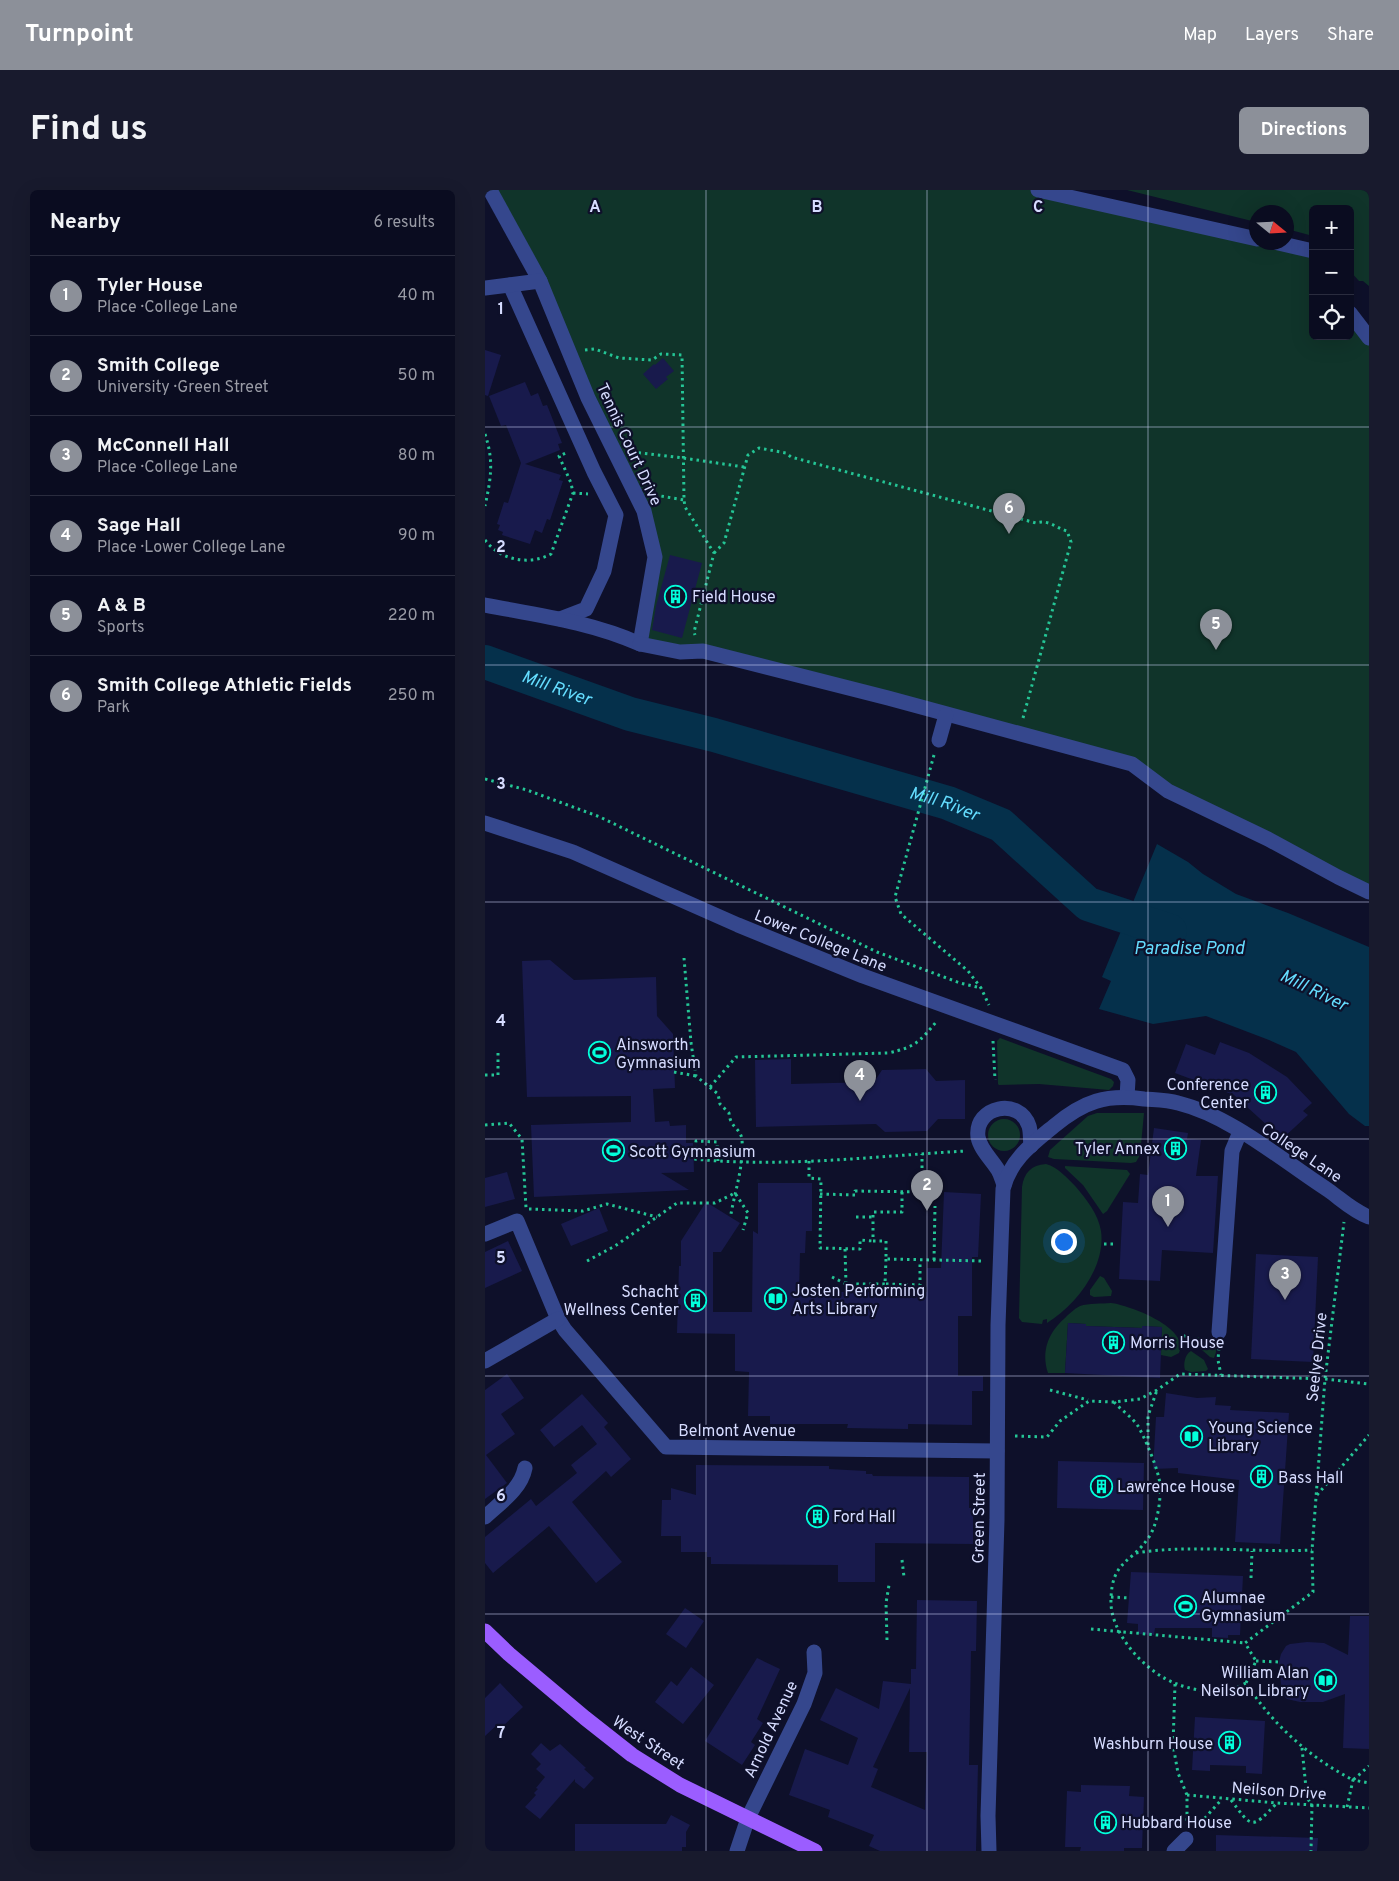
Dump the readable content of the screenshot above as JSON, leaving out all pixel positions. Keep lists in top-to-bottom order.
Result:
{
  "streets": {
    "main road": ["West Street"],
    "street": [
      "Tennis Court Drive",
      "Lower College Lane",
      "College Lane",
      "Belmont Avenue",
      "Green Street",
      "Arnold Avenue"
    ],
    "path": ["Seelye Drive", "Neilson Drive"]
  },
  "crossings": [
    ["Lower College Lane", "College Lane"],
    ["Lower College Lane", "Green Street"],
    ["College Lane", "Green Street"],
    ["Belmont Avenue", "Green Street"],
    ["Arnold Avenue", "West Street"]
  ],
  "water": ["Mill River", "Paradise Pond"],
  "places": {
    "building": [
      "Field House",
      "Conference Center",
      "Tyler Annex",
      "Schacht Wellness Center",
      "Morris House",
      "Bass Hall",
      "Lawrence House",
      "Ford Hall",
      "Washburn House",
      "Hubbard House"
    ],
    "sports": ["Ainsworth Gymnasium", "Scott Gymnasium", "Alumnae Gymnasium"],
    "library": ["Josten Performing Arts Library", "Young Science Library", "William Alan Neilson Library"]
  },
  "north": "right",
  "page": {
    "header": "Turnpoint",
    "nav": ["Map", "Layers", "Share"],
    "buttons": "Directions",
    "title": "Find us",
    "heading": ["Nearby", "6 results"],
    "map_buttons": ["+", "−"],
    "list": [
      {
        "mark": "1",
        "name": "Tyler House",
        "note": "Place · College Lane",
        "value": "40 m"
      },
      {
        "mark": "2",
        "name": "Smith College",
        "note": "University · Green Street",
        "value": "50 m"
      },
      {
        "mark": "3",
        "name": "McConnell Hall",
        "note": "Place · College Lane",
        "value": "80 m"
      },
      {
        "mark": "4",
        "name": "Sage Hall",
        "note": "Place · Lower College Lane",
        "value": "90 m"
      },
      {
        "mark": "5",
        "name": "A & B",
        "note": "Sports",
        "value": "220 m"
      },
      {
        "mark": "6",
        "name": "Smith College Athletic Fields",
        "note": "Park",
        "value": "250 m"
      }
    ],
    "pins": [
      "6",
      "5",
      "4",
      "2",
      "1",
      "3"
    ]
  },
  "grid": {
    "columns": ["A", "B", "C"],
    "rows": [
      "1",
      "2",
      "3",
      "4",
      "5",
      "6",
      "7"
    ]
  }
}
